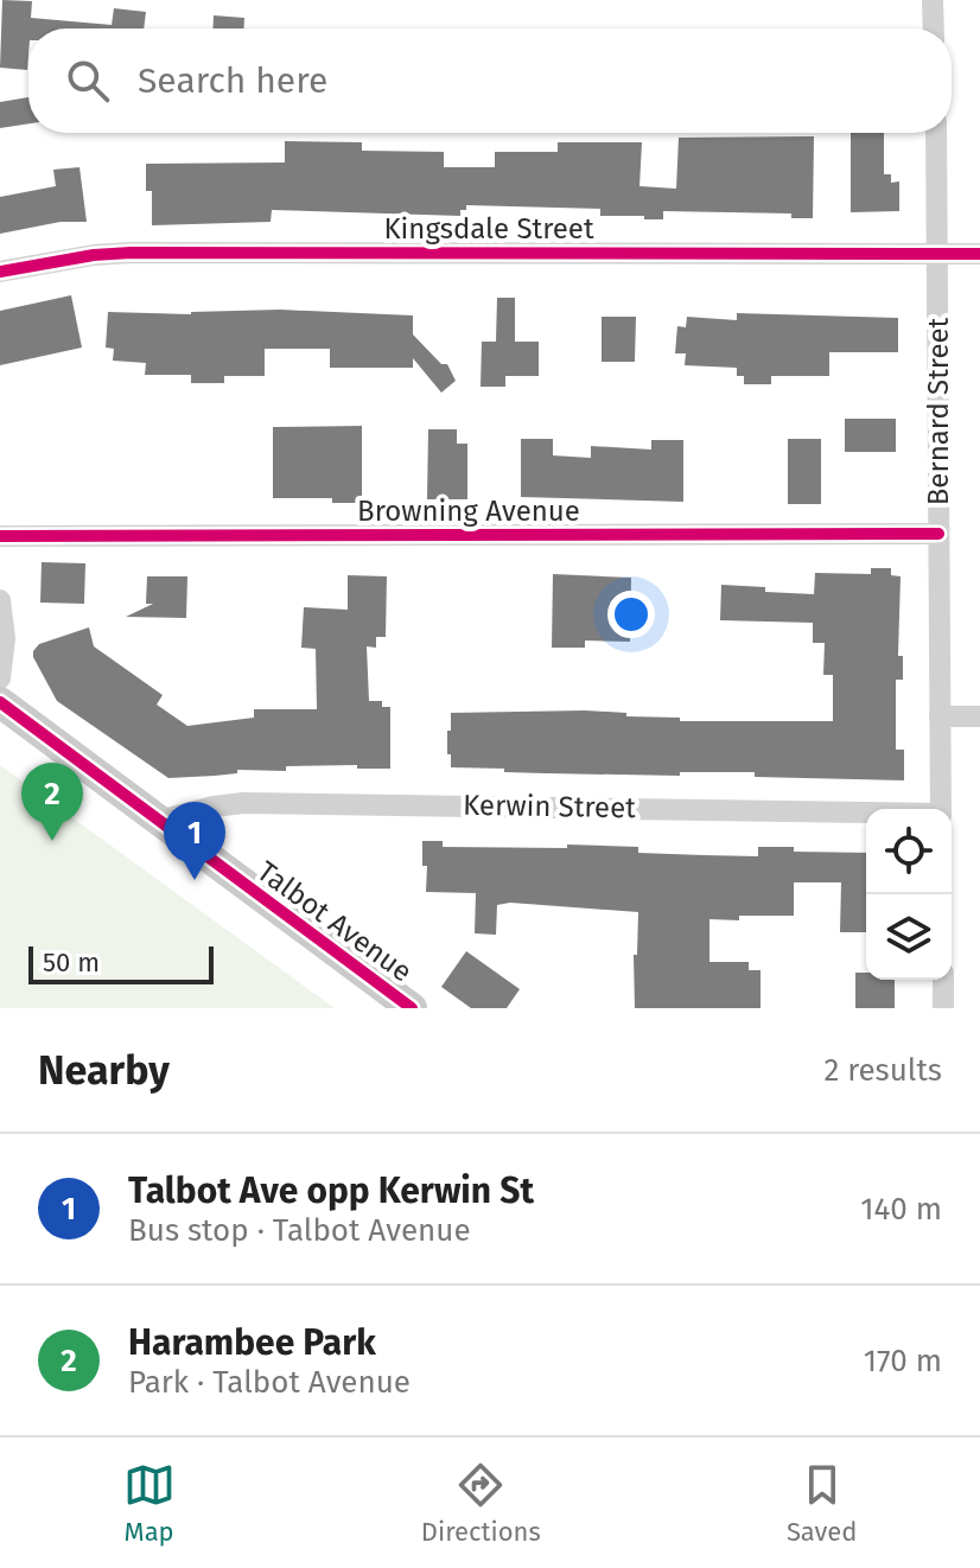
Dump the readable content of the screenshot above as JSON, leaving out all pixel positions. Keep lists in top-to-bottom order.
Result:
{
  "streets": {
    "main road": ["Talbot Avenue"],
    "street": [
      "Kingsdale Street",
      "Bernard Street",
      "Browning Avenue",
      "Kerwin Street"
    ]
  },
  "crossings": [
    ["Kingsdale Street", "Bernard Street"],
    ["Bernard Street", "Browning Avenue"],
    ["Kerwin Street", "Talbot Avenue"]
  ],
  "scale_bar": "50 m",
  "page": {
    "search": "Search here",
    "pins": ["2", "1"],
    "scale": "50 m",
    "heading": ["Nearby", "2 results"],
    "list": [
      {
        "mark": "1",
        "name": "Talbot Ave opp Kerwin St",
        "note": "Bus stop · Talbot Avenue",
        "value": "140 m"
      },
      {
        "mark": "2",
        "name": "Harambee Park",
        "note": "Park · Talbot Avenue",
        "value": "170 m"
      }
    ],
    "nav": ["Map", "Directions", "Saved"]
  }
}
